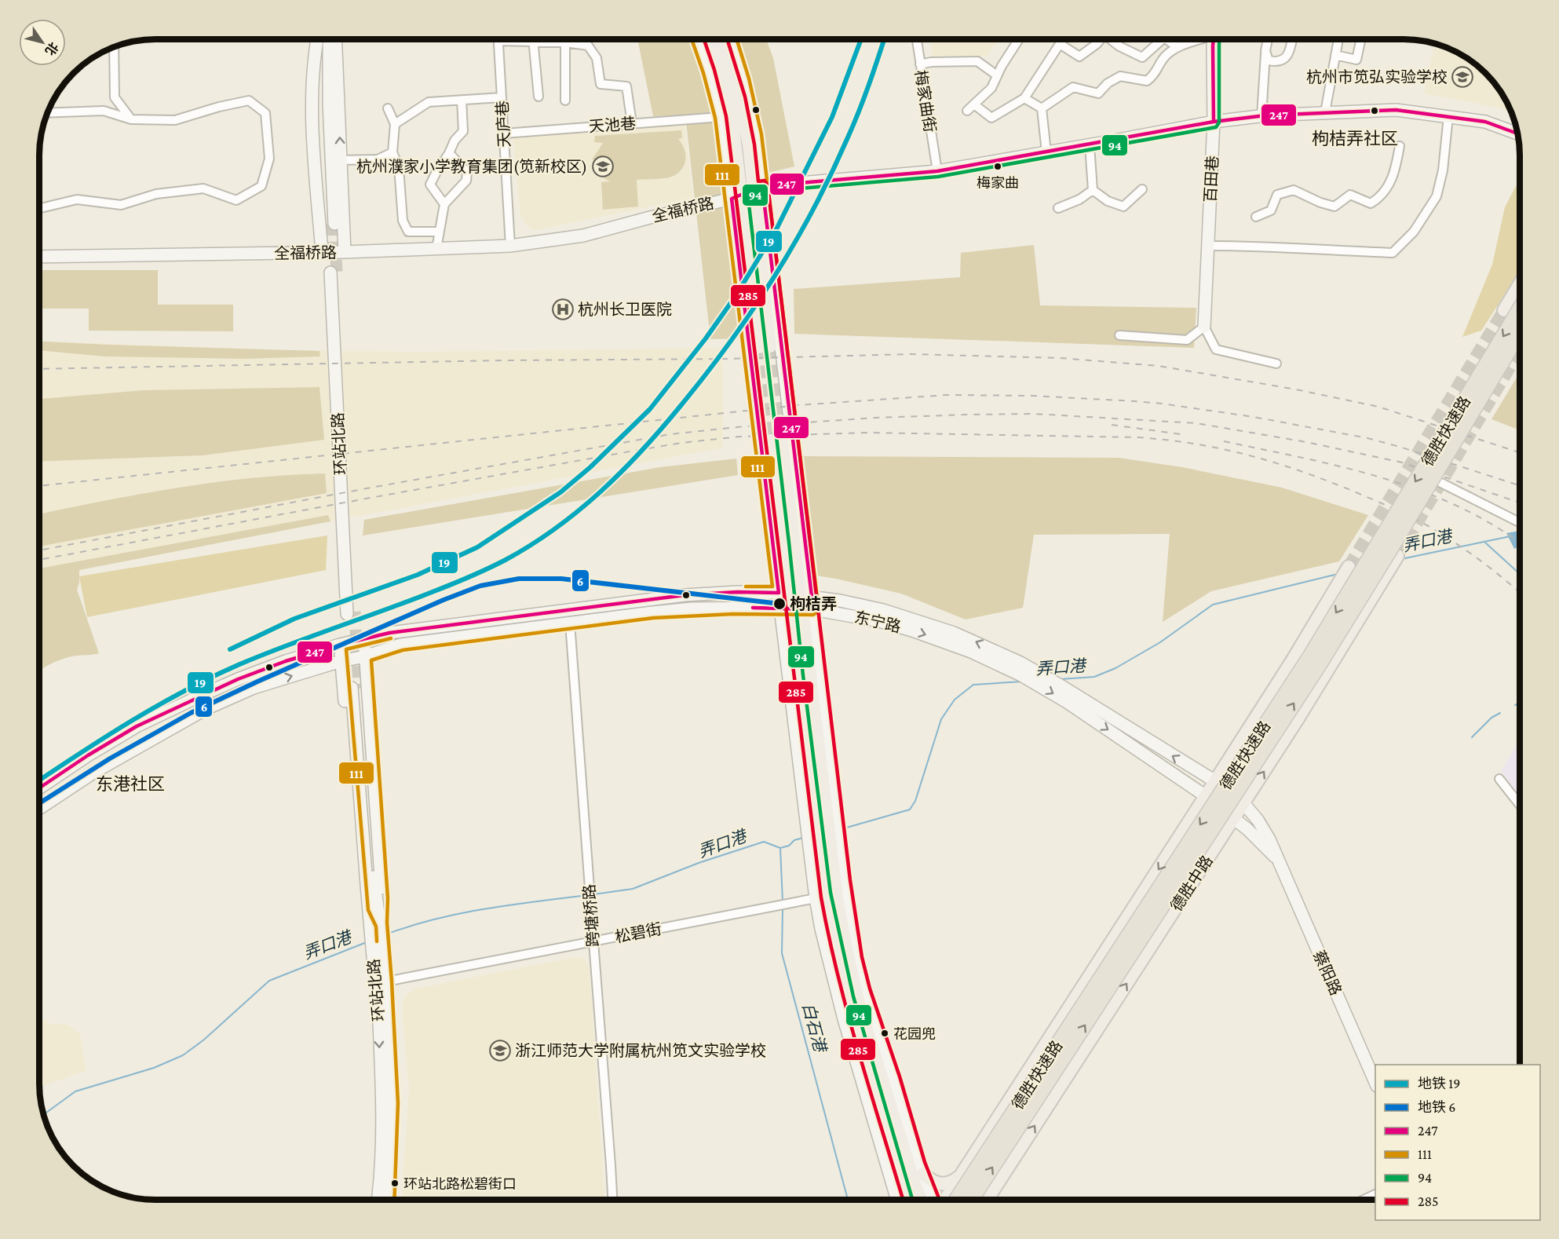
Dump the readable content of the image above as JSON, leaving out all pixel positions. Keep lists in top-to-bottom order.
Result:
{
  "streets": {
    "highway": ["德胜快速路"],
    "main road": [
      "百田巷",
      "全福桥路",
      "环站北路",
      "东宁路",
      "德胜中路",
      "蔡阳路"
    ],
    "street": [
      "梅家曲街",
      "天庐巷",
      "天池巷",
      "跨塘桥路",
      "松碧街"
    ]
  },
  "crossings": [
    ["梅家曲街", "全福桥路"],
    ["天庐巷", "天池巷"],
    ["天庐巷", "全福桥路"],
    ["百田巷", "全福桥路"],
    ["环站北路", "松碧街"],
    ["东宁路", "德胜中路"],
    ["东宁路", "跨塘桥路"],
    ["东宁路", "蔡阳路"],
    ["德胜中路", "蔡阳路"],
    ["跨塘桥路", "松碧街"]
  ],
  "districts": ["枸桔弄社区", "东港社区"],
  "water": ["弄口港", "白石港"],
  "places": {
    "school or university": ["杭州市笕弘实验学校", "杭州濮家小学教育集团(笕新校区)", "浙江师范大学附属杭州笕文实验学校"],
    "other": [
      "梅家曲",
      "枸桔弄",
      "花园兜",
      "环站北路松碧街口"
    ],
    "hospital": ["杭州长卫医院"]
  },
  "lines": [
    "metro line 19",
    "transit line 247",
    "transit line 111",
    "transit line 94",
    "transit line 285",
    "metro line 6"
  ],
  "legend": [
    "地铁 19",
    "地铁 6",
    "247",
    "111",
    "94",
    "285"
  ],
  "north": "bottom right"
}
